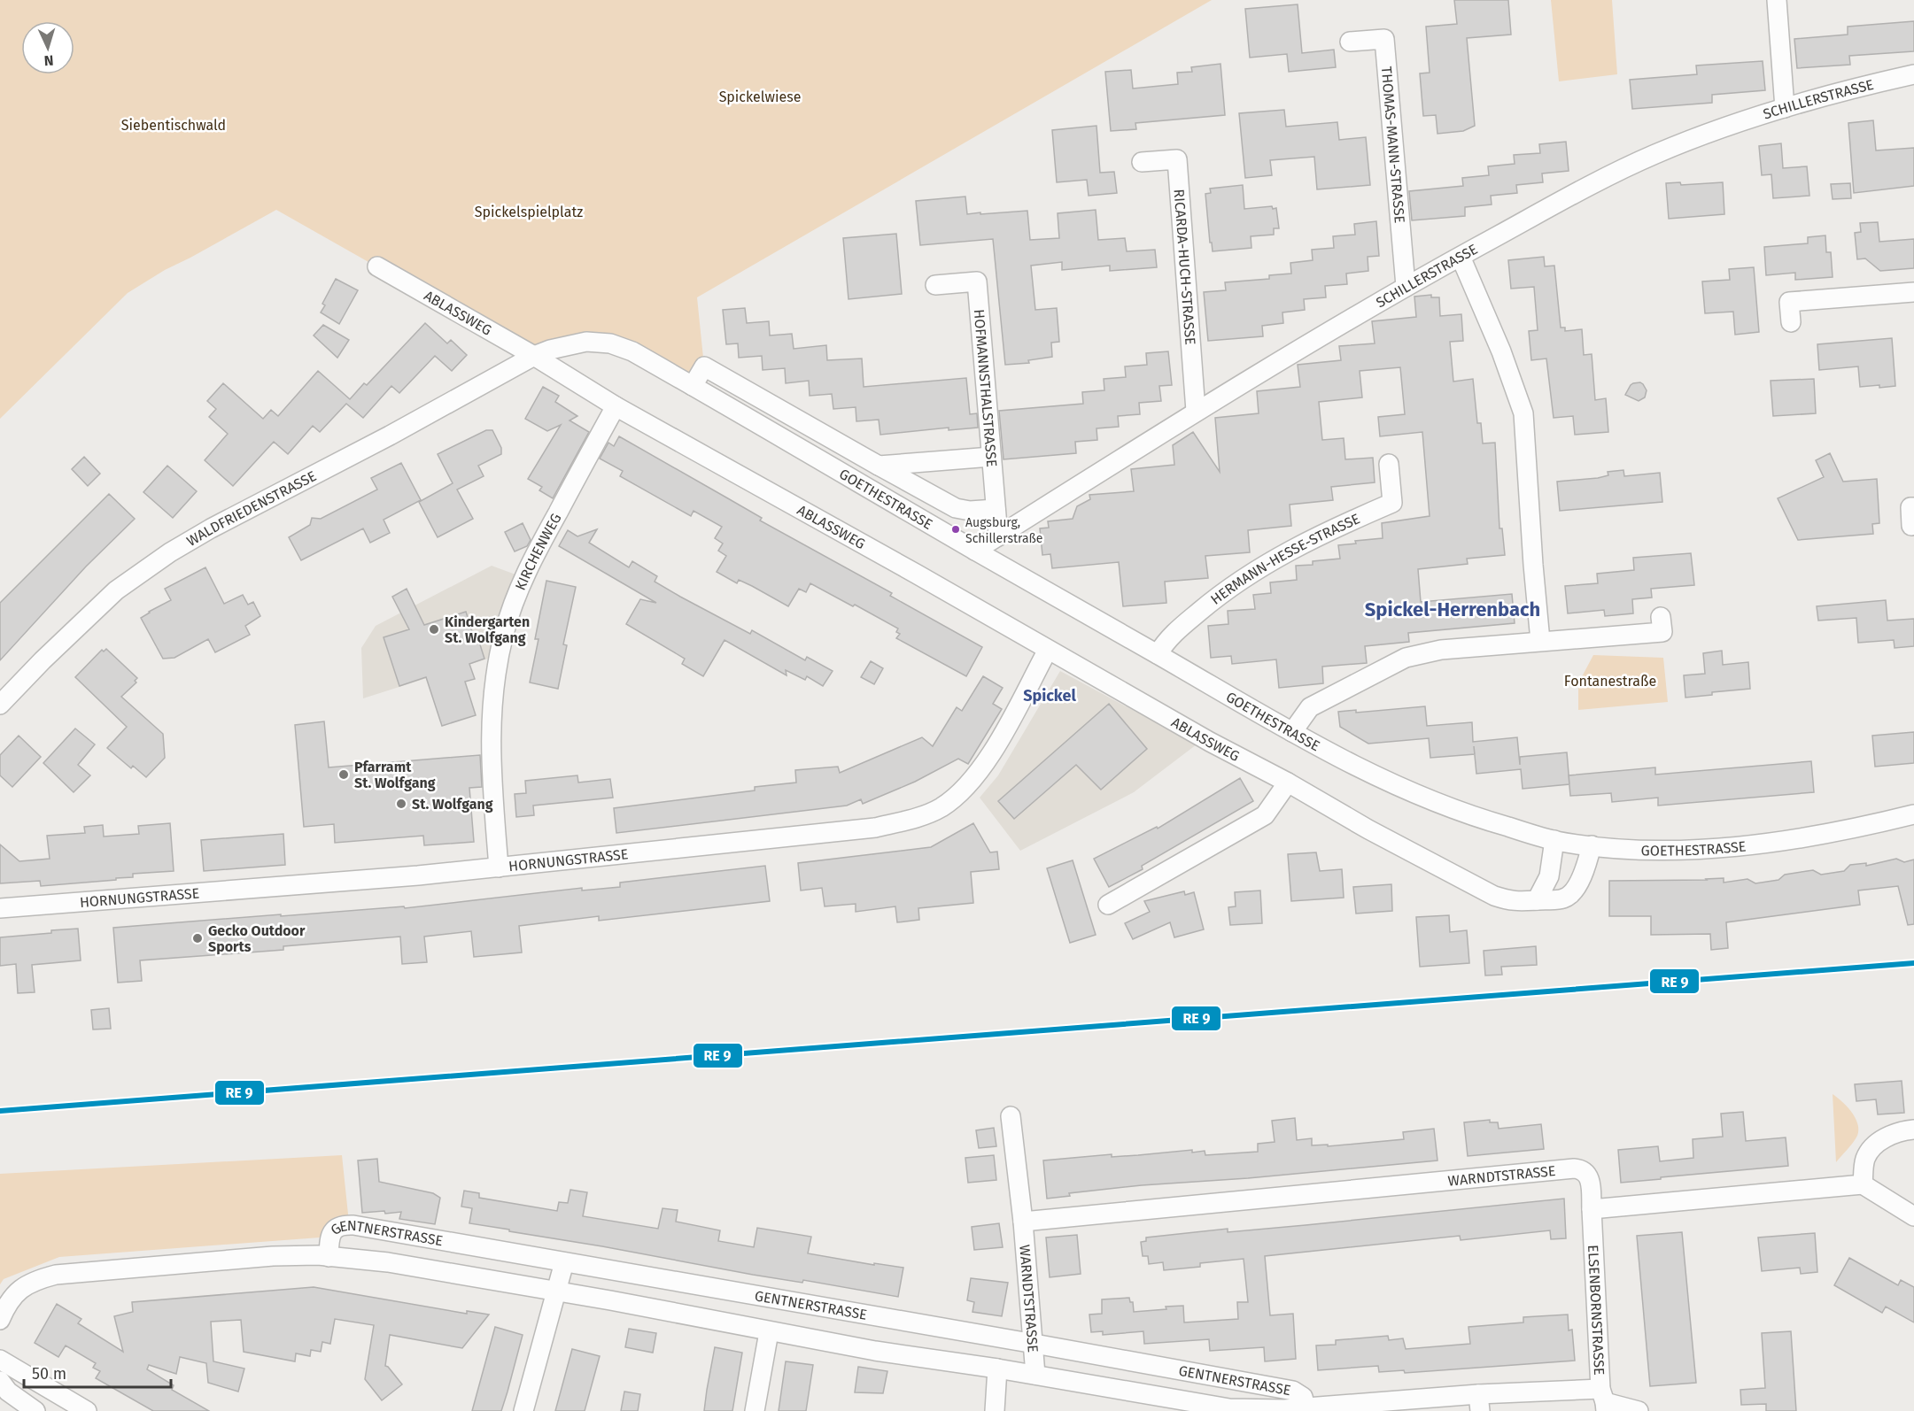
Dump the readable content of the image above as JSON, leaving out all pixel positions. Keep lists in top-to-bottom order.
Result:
{
  "streets": {
    "street": [
      "SCHILLERSTRASSE",
      "THOMAS-MANN-STRASSE",
      "RICARDA-HUCH-STRASSE",
      "ABLASSWEG",
      "HOFMANNSTHALSTRASSE",
      "GOETHESTRASSE",
      "WALDFRIEDENSTRASSE",
      "KIRCHENWEG",
      "HERMANN-HESSE-STRASSE",
      "HORNUNGSTRASSE",
      "WARNDTSTRASSE",
      "GENTNERSTRASSE",
      "ELSENBORNSTRASSE"
    ]
  },
  "crossings": [
    ["SCHILLERSTRASSE", "THOMAS-MANN-STRASSE"],
    ["SCHILLERSTRASSE", "RICARDA-HUCH-STRASSE"],
    ["SCHILLERSTRASSE", "HOFMANNSTHALSTRASSE"],
    ["SCHILLERSTRASSE", "GOETHESTRASSE"],
    ["ABLASSWEG", "GOETHESTRASSE"],
    ["ABLASSWEG", "WALDFRIEDENSTRASSE"],
    ["ABLASSWEG", "KIRCHENWEG"],
    ["ABLASSWEG", "HORNUNGSTRASSE"],
    ["HOFMANNSTHALSTRASSE", "GOETHESTRASSE"],
    ["GOETHESTRASSE", "WALDFRIEDENSTRASSE"],
    ["GOETHESTRASSE", "HERMANN-HESSE-STRASSE"],
    ["KIRCHENWEG", "HORNUNGSTRASSE"],
    ["WARNDTSTRASSE", "GENTNERSTRASSE"],
    ["WARNDTSTRASSE", "ELSENBORNSTRASSE"],
    ["GENTNERSTRASSE", "ELSENBORNSTRASSE"]
  ],
  "districts": ["Spickel-Herrenbach", "Spickel"],
  "parks": [
    "Spickelwiese",
    "Siebentischwald",
    "Spickelspielplatz",
    "Fontanestraße"
  ],
  "places": [
    "Augsburg, Schillerstraße",
    "Kindergarten St. Wolfgang",
    "Pfarramt St. Wolfgang",
    "St. Wolfgang",
    "Gecko Outdoor Sports"
  ],
  "scale_bar": "50 m",
  "north": "bottom"
}
